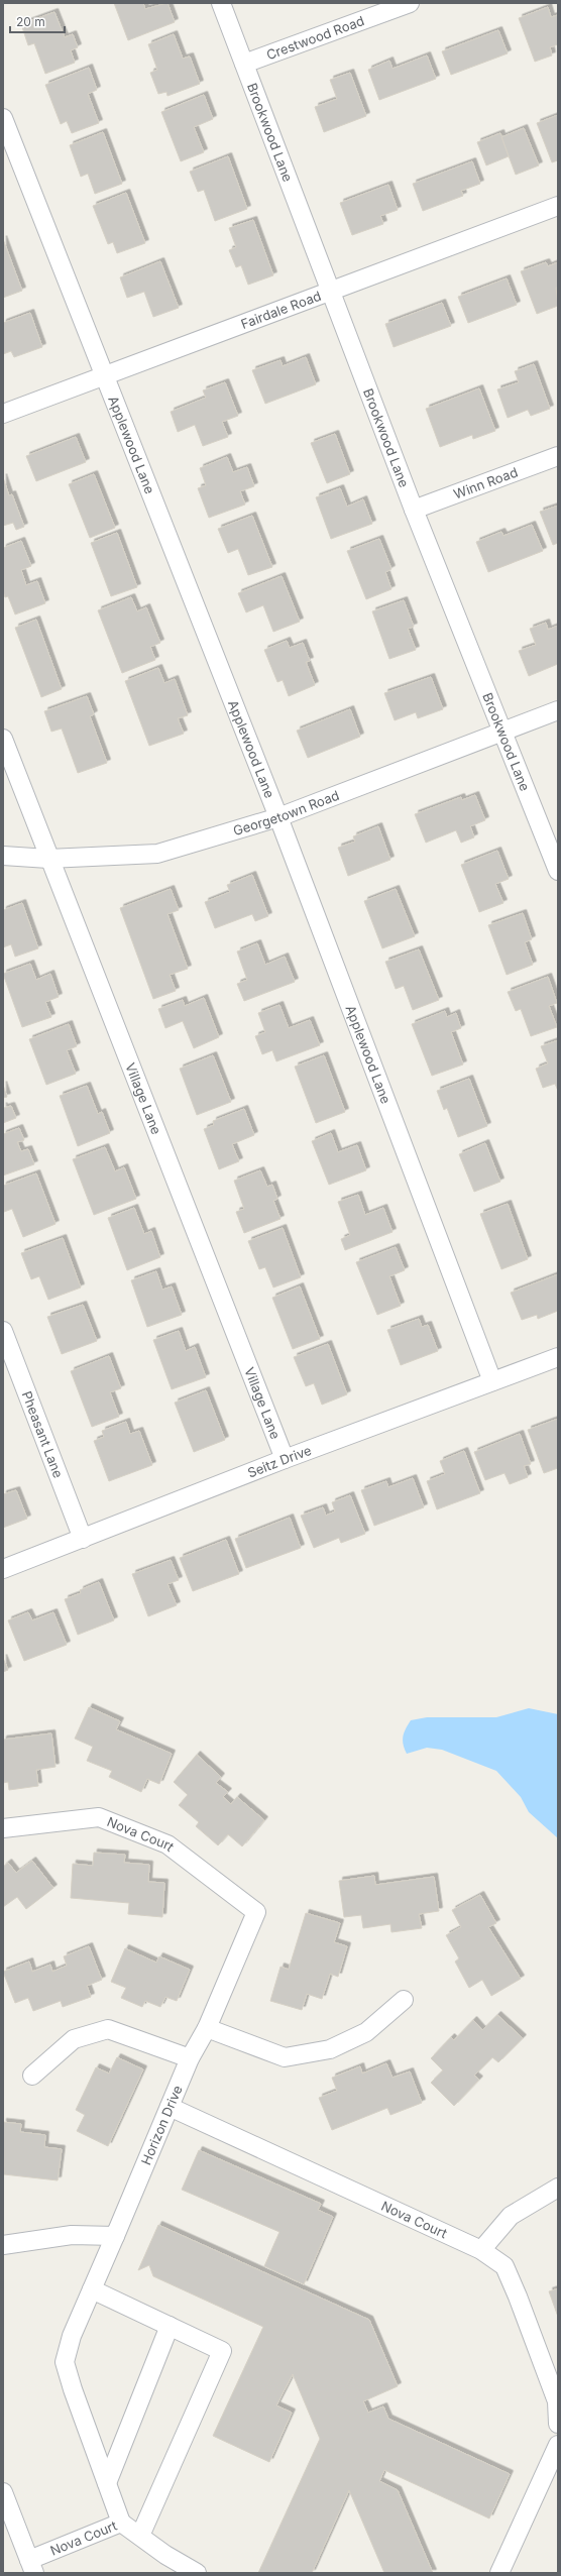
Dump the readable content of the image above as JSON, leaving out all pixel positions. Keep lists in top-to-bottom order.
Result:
{
  "streets": {
    "street": [
      "Crestwood Road",
      "Brookwood Lane",
      "Fairdale Road",
      "Applewood Lane",
      "Winn Road",
      "Georgetown Road",
      "Village Lane",
      "Pheasant Lane",
      "Seitz Drive",
      "Nova Court",
      "Horizon Drive"
    ]
  },
  "crossings": [
    ["Crestwood Road", "Brookwood Lane"],
    ["Brookwood Lane", "Fairdale Road"],
    ["Brookwood Lane", "Winn Road"],
    ["Brookwood Lane", "Georgetown Road"],
    ["Fairdale Road", "Applewood Lane"],
    ["Applewood Lane", "Georgetown Road"],
    ["Applewood Lane", "Seitz Drive"],
    ["Georgetown Road", "Village Lane"],
    ["Village Lane", "Seitz Drive"],
    ["Pheasant Lane", "Seitz Drive"],
    ["Nova Court", "Horizon Drive"]
  ],
  "scale_bar": "20 m"
}
